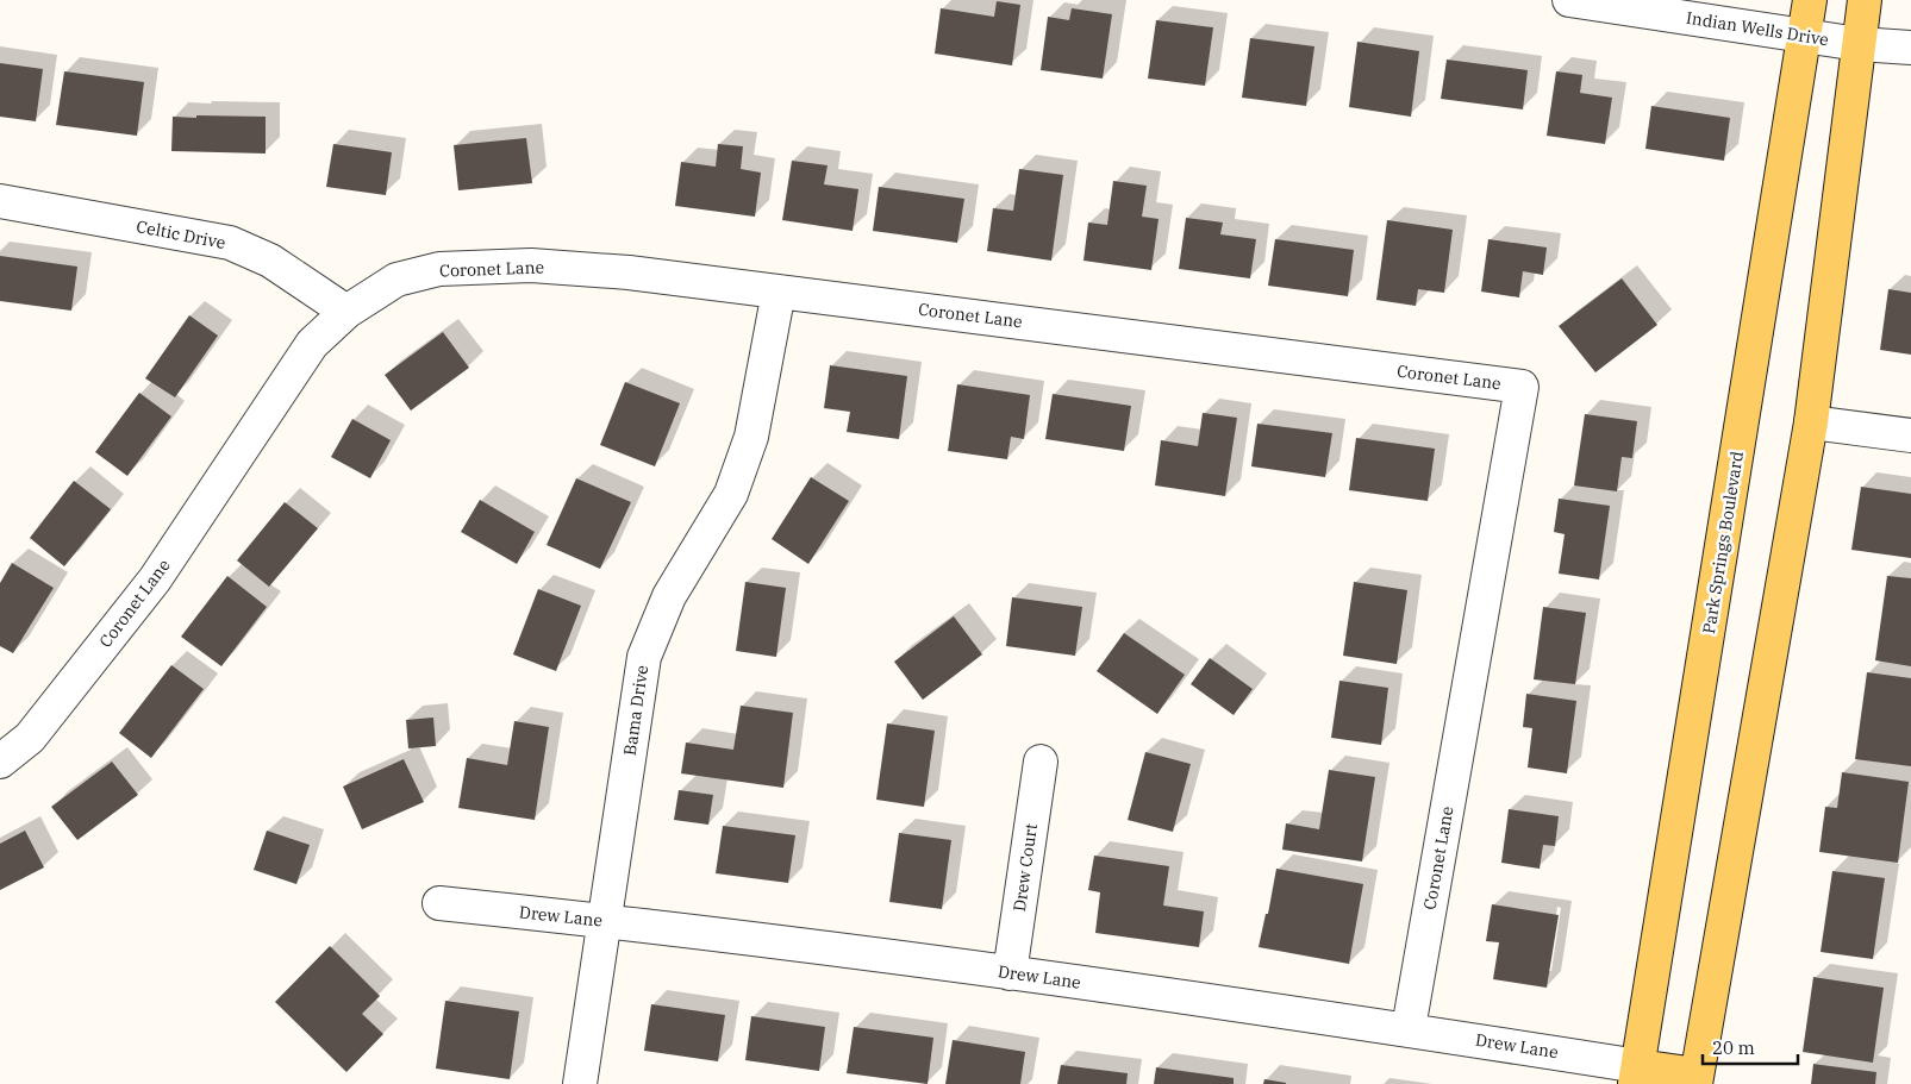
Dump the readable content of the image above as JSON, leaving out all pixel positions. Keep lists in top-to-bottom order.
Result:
{
  "streets": {
    "main road": ["Park Springs Boulevard"],
    "street": [
      "Indian Wells Drive",
      "Celtic Drive",
      "Coronet Lane",
      "Bama Drive",
      "Drew Court",
      "Drew Lane"
    ]
  },
  "crossings": [
    ["Indian Wells Drive", "Park Springs Boulevard"],
    ["Celtic Drive", "Coronet Lane"],
    ["Coronet Lane", "Bama Drive"],
    ["Coronet Lane", "Drew Lane"],
    ["Park Springs Boulevard", "Drew Lane"],
    ["Bama Drive", "Drew Lane"],
    ["Drew Court", "Drew Lane"]
  ],
  "scale_bar": "20 m"
}
